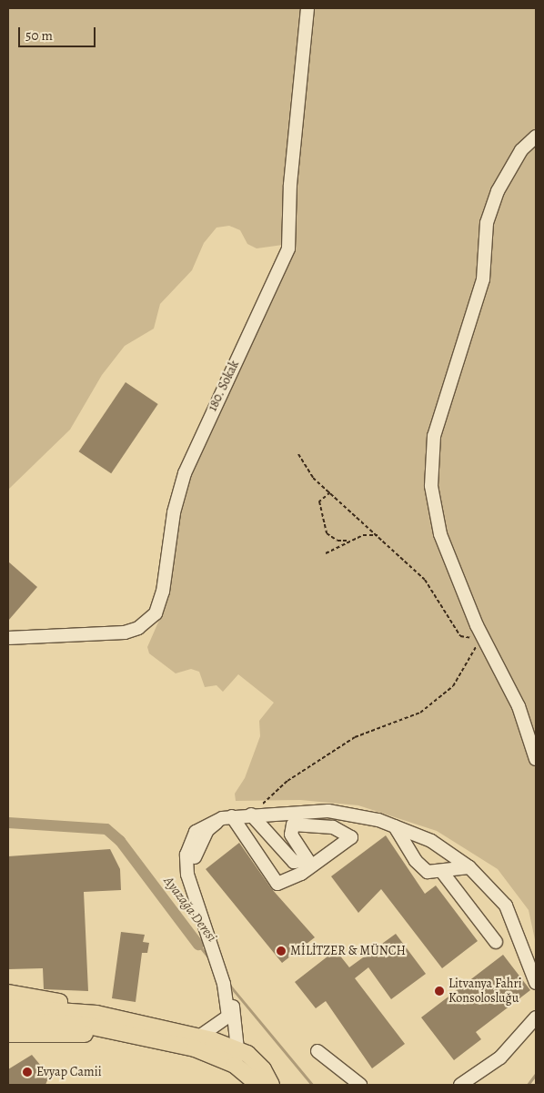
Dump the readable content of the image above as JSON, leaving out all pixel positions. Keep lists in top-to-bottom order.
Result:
{
  "streets": {
    "street": ["180. Sokak"]
  },
  "water": ["Ayazağa Deresi"],
  "places": ["MİLİTZER & MÜNCH", "Litvanya Fahri Konsolosluğu", "Evyap Camii"],
  "scale_bar": "50 m"
}
